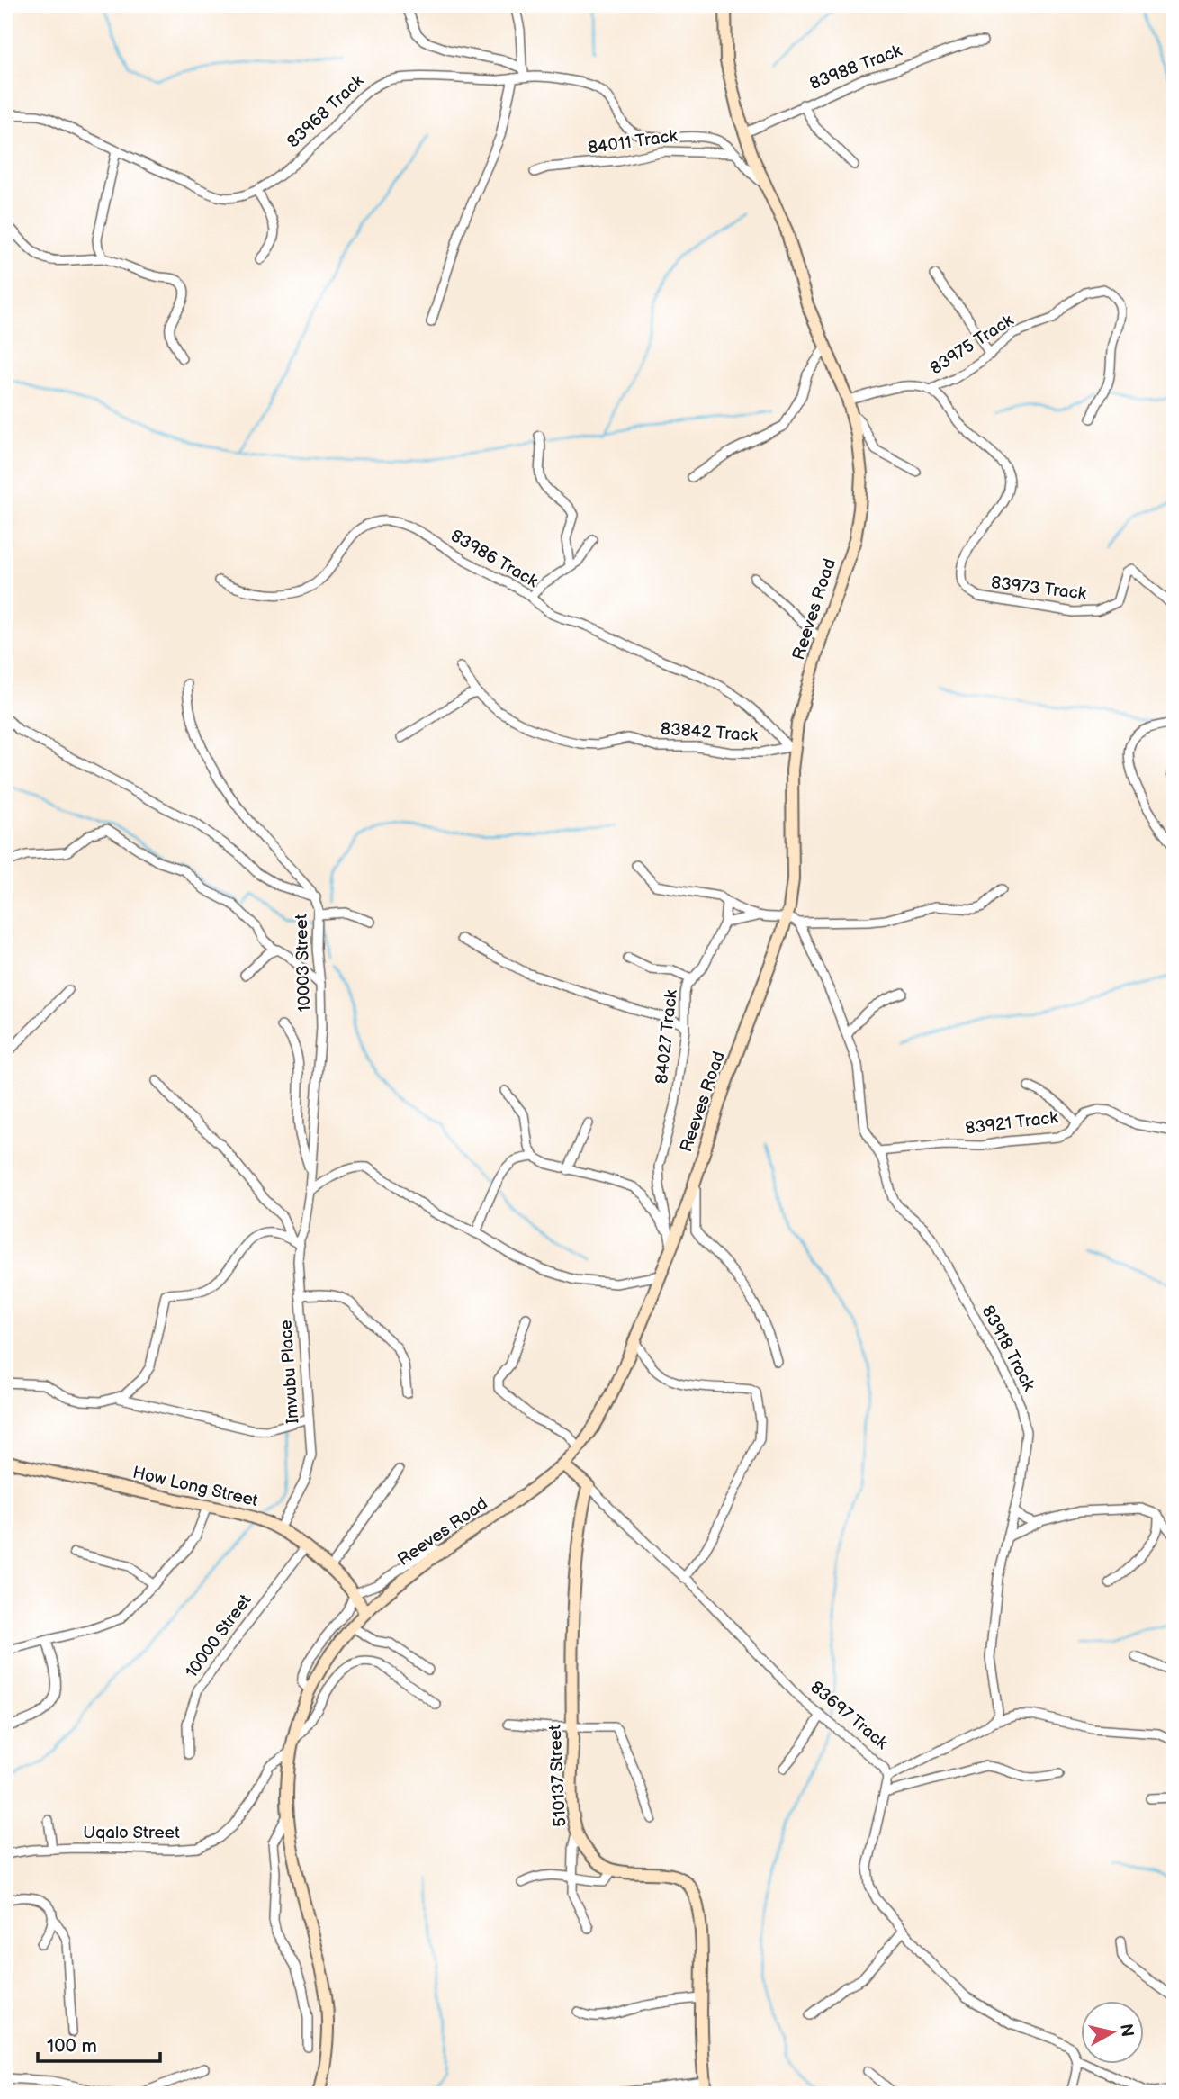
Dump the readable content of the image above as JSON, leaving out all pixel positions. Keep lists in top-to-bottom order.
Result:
{
  "streets": {
    "street": [
      "83988 Track",
      "83968 Track",
      "84011 Track",
      "83975 Track",
      "83986 Track",
      "83973 Track",
      "Reeves Road",
      "83842 Track",
      "10003 Street",
      "84027 Track",
      "83921 Track",
      "83918 Track",
      "Imvubu Place",
      "How Long Street",
      "10000 Street",
      "83697 Track",
      "510137 Street",
      "Uqalo Street"
    ]
  },
  "crossings": [
    ["83988 Track", "Reeves Road"],
    ["83968 Track", "84011 Track"],
    ["83968 Track", "Reeves Road"],
    ["83975 Track", "83973 Track"],
    ["83986 Track", "Reeves Road"],
    ["83986 Track", "83842 Track"],
    ["Reeves Road", "83842 Track"],
    ["Reeves Road", "84027 Track"],
    ["Reeves Road", "How Long Street"],
    ["Reeves Road", "83697 Track"],
    ["Reeves Road", "Uqalo Street"],
    ["10003 Street", "Imvubu Place"],
    ["83921 Track", "83918 Track"],
    ["Imvubu Place", "How Long Street"],
    ["How Long Street", "10000 Street"],
    ["83697 Track", "510137 Street"]
  ],
  "scale_bar": "100 m",
  "north": "right"
}
